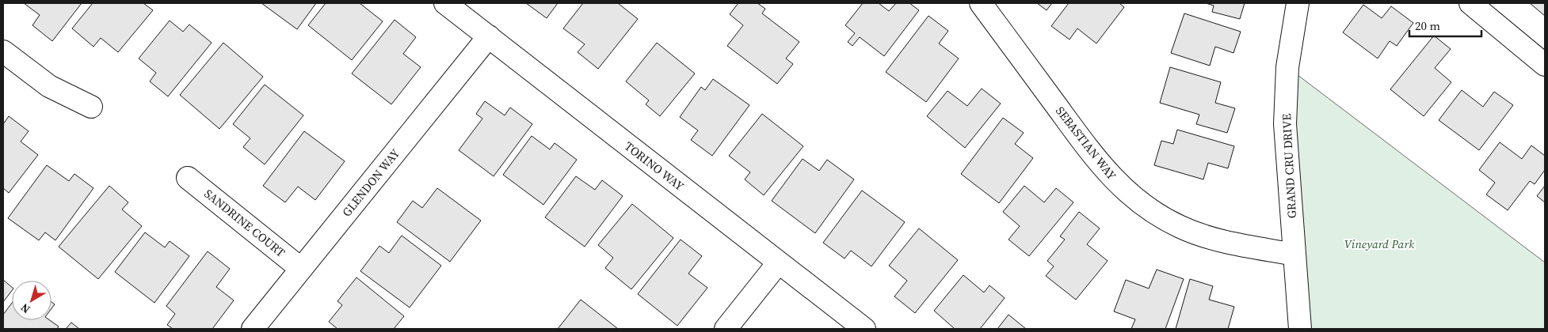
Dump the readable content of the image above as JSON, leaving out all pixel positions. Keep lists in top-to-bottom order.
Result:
{
  "streets": {
    "street": [
      "SEBASTIAN WAY",
      "TORINO WAY",
      "GRAND CRU DRIVE",
      "GLENDON WAY",
      "SANDRINE COURT"
    ]
  },
  "crossings": [
    ["SEBASTIAN WAY", "GRAND CRU DRIVE"],
    ["TORINO WAY", "GLENDON WAY"],
    ["GLENDON WAY", "SANDRINE COURT"]
  ],
  "parks": ["Vineyard Park"],
  "scale_bar": "20 m",
  "north": "bottom left"
}
